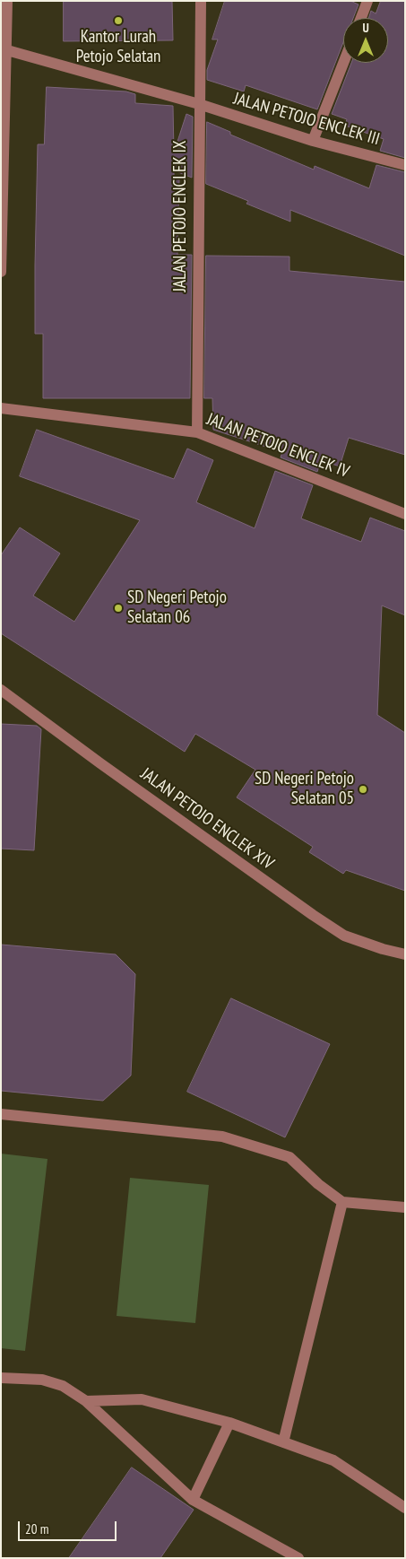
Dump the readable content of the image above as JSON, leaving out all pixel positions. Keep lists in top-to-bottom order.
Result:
{
  "streets": {
    "street": [
      "JALAN PETOJO ENCLEK III",
      "JALAN PETOJO ENCLEK IX",
      "JALAN PETOJO ENCLEK IV",
      "JALAN PETOJO ENCLEK XIV"
    ]
  },
  "crossings": [
    ["JALAN PETOJO ENCLEK III", "JALAN PETOJO ENCLEK IX"],
    ["JALAN PETOJO ENCLEK IX", "JALAN PETOJO ENCLEK IV"]
  ],
  "places": ["Kantor Lurah Petojo Selatan", "SD Negeri Petojo Selatan 06", "SD Negeri Petojo Selatan 05"],
  "scale_bar": "20 m",
  "north": "top"
}
